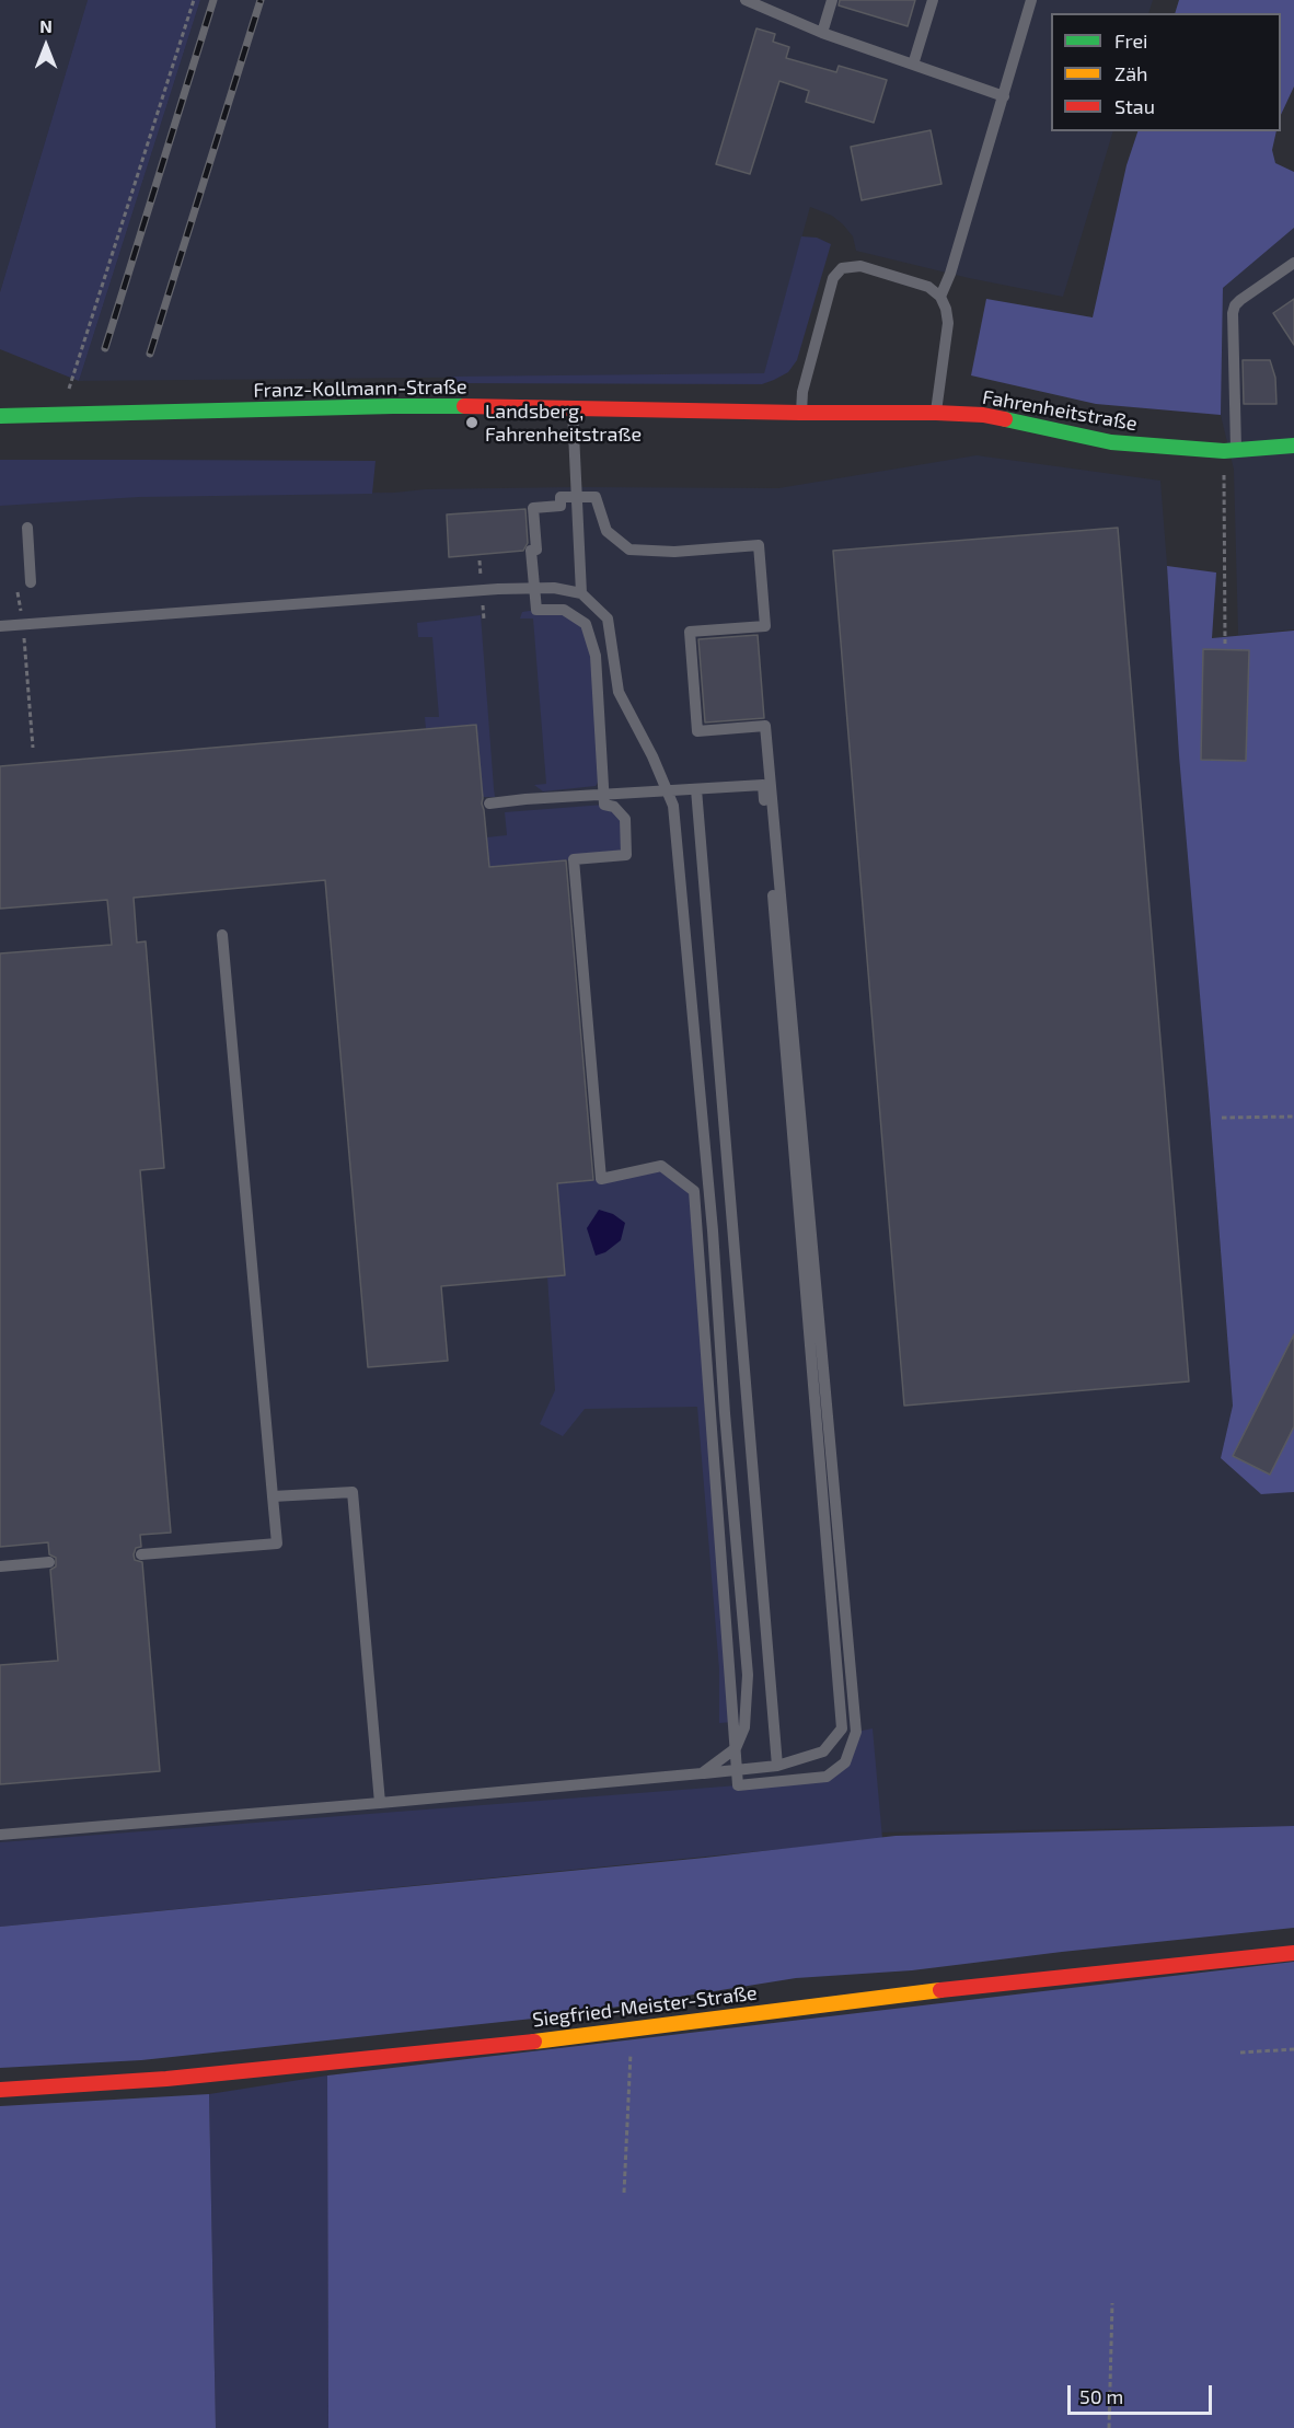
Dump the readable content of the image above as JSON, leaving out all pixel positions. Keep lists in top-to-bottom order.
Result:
{
  "streets": {
    "street": ["Franz-Kollmann-Straße", "Fahrenheitstraße", "Siegfried-Meister-Straße"]
  },
  "crossings": [
    ["Franz-Kollmann-Straße", "Fahrenheitstraße"]
  ],
  "places": ["Landsberg, Fahrenheitstraße"],
  "legend": ["Frei", "Zäh", "Stau"],
  "scale_bar": "50 m",
  "north": "top"
}
